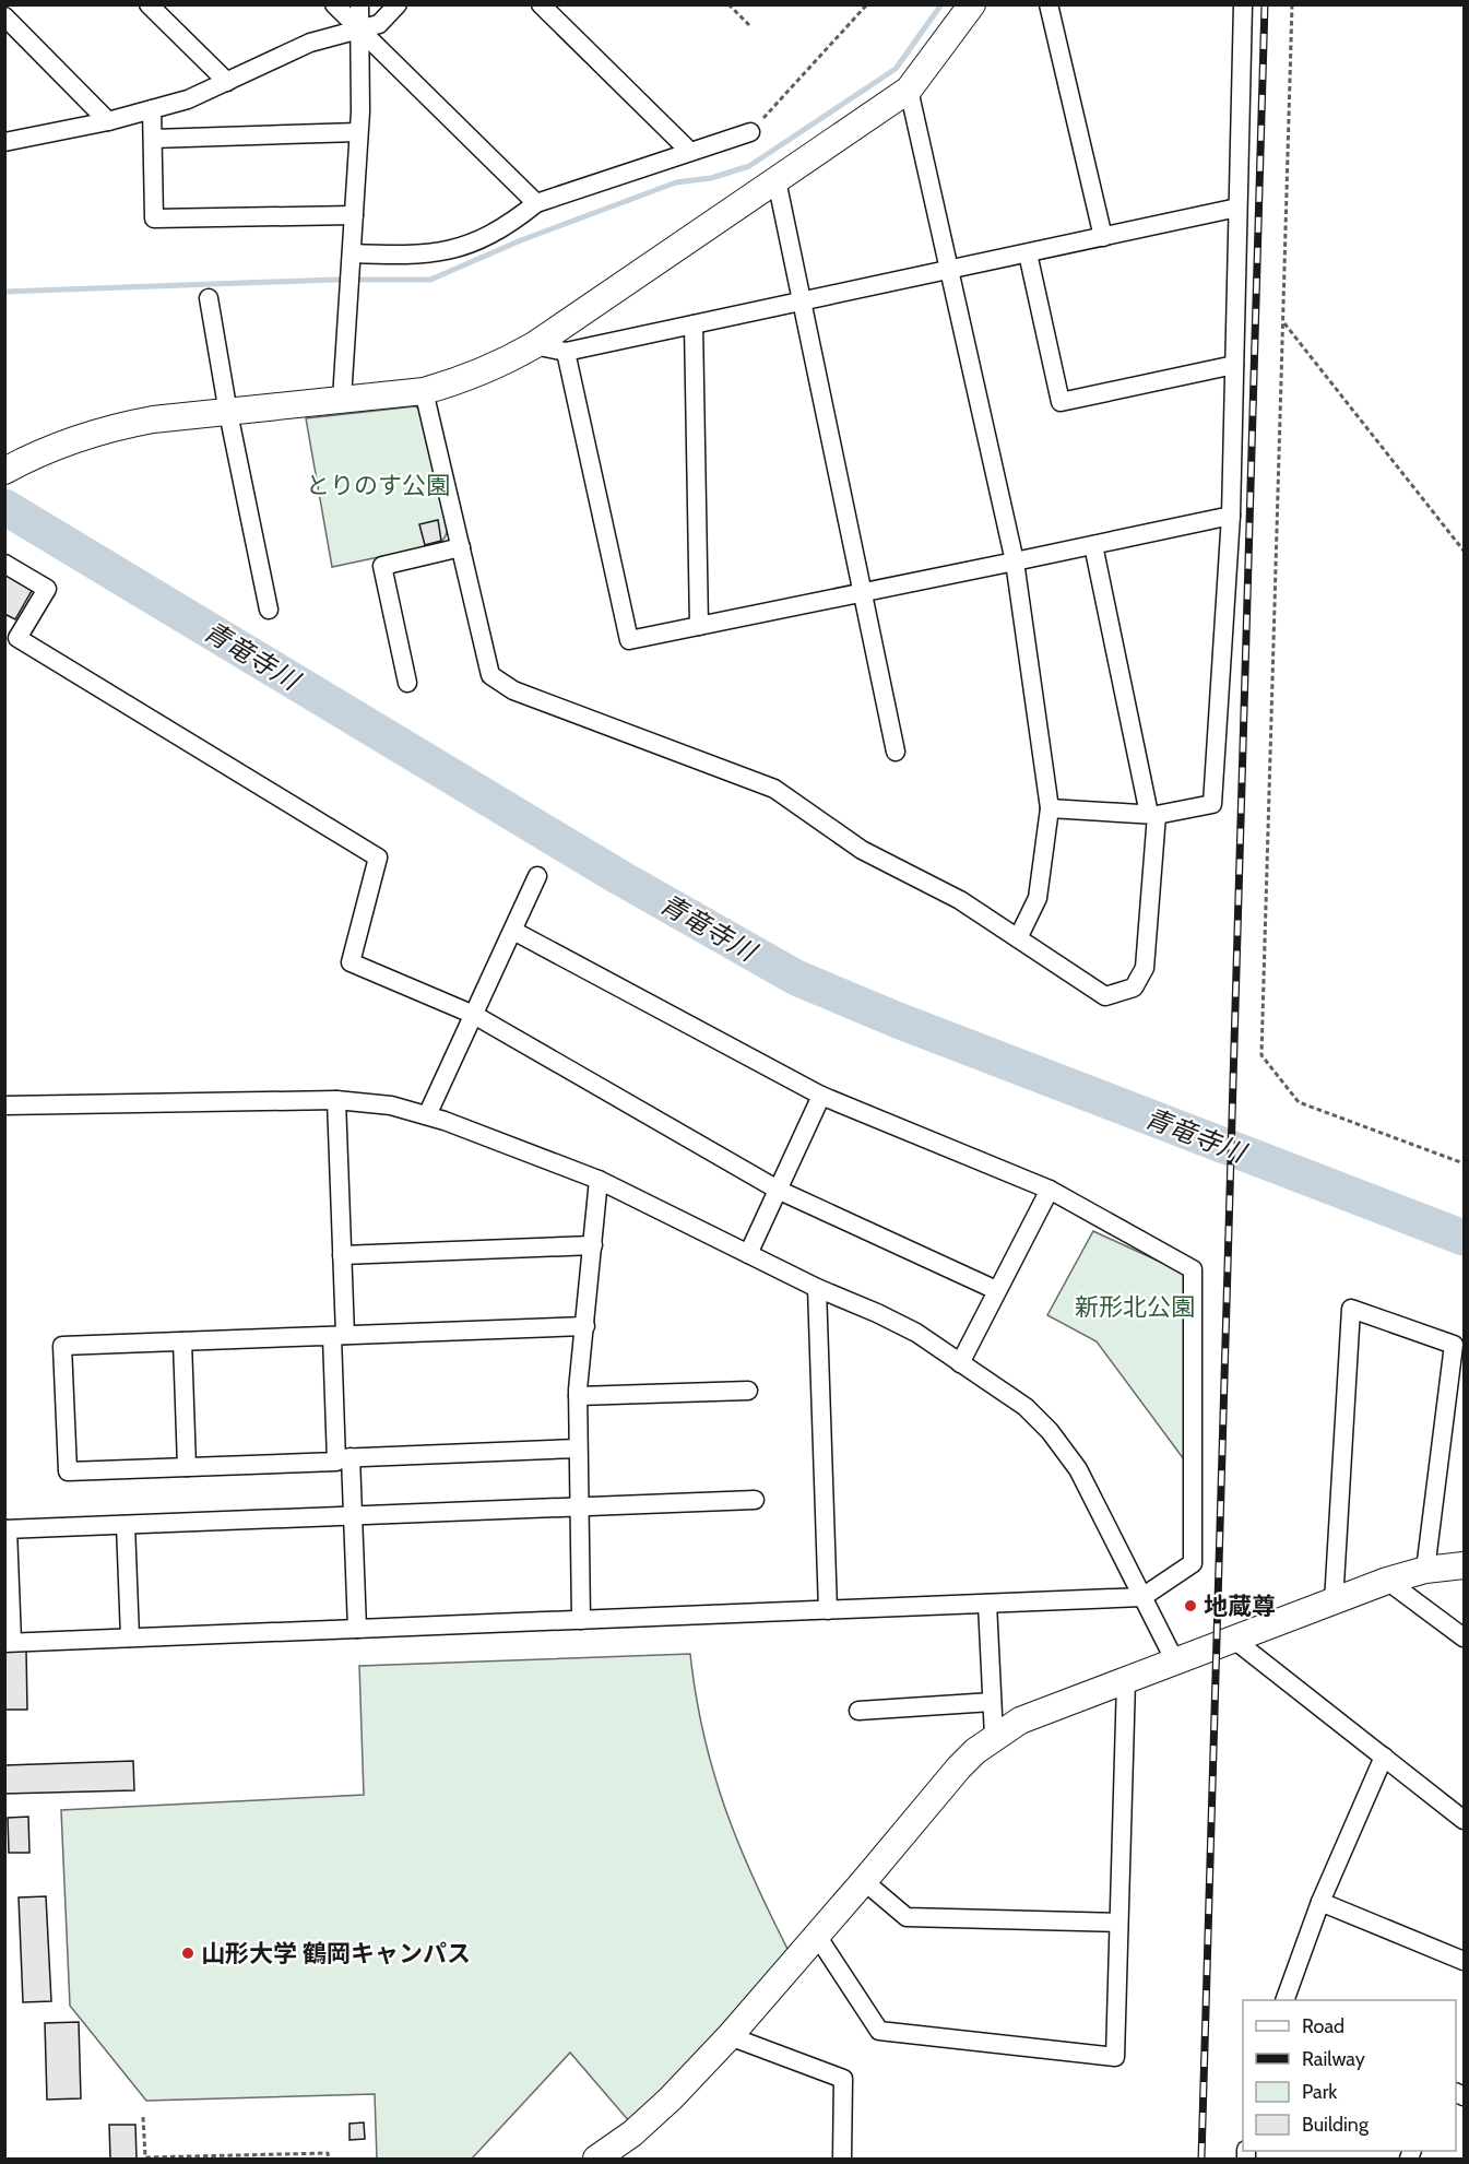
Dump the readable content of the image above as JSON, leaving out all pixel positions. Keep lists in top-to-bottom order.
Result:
{
  "water": ["青竜寺川"],
  "parks": ["とりのす公園", "新形北公園"],
  "places": ["地蔵尊", "山形大学 鶴岡キャンパス"],
  "legend": [
    "Road",
    "Railway",
    "Park",
    "Building"
  ]
}
